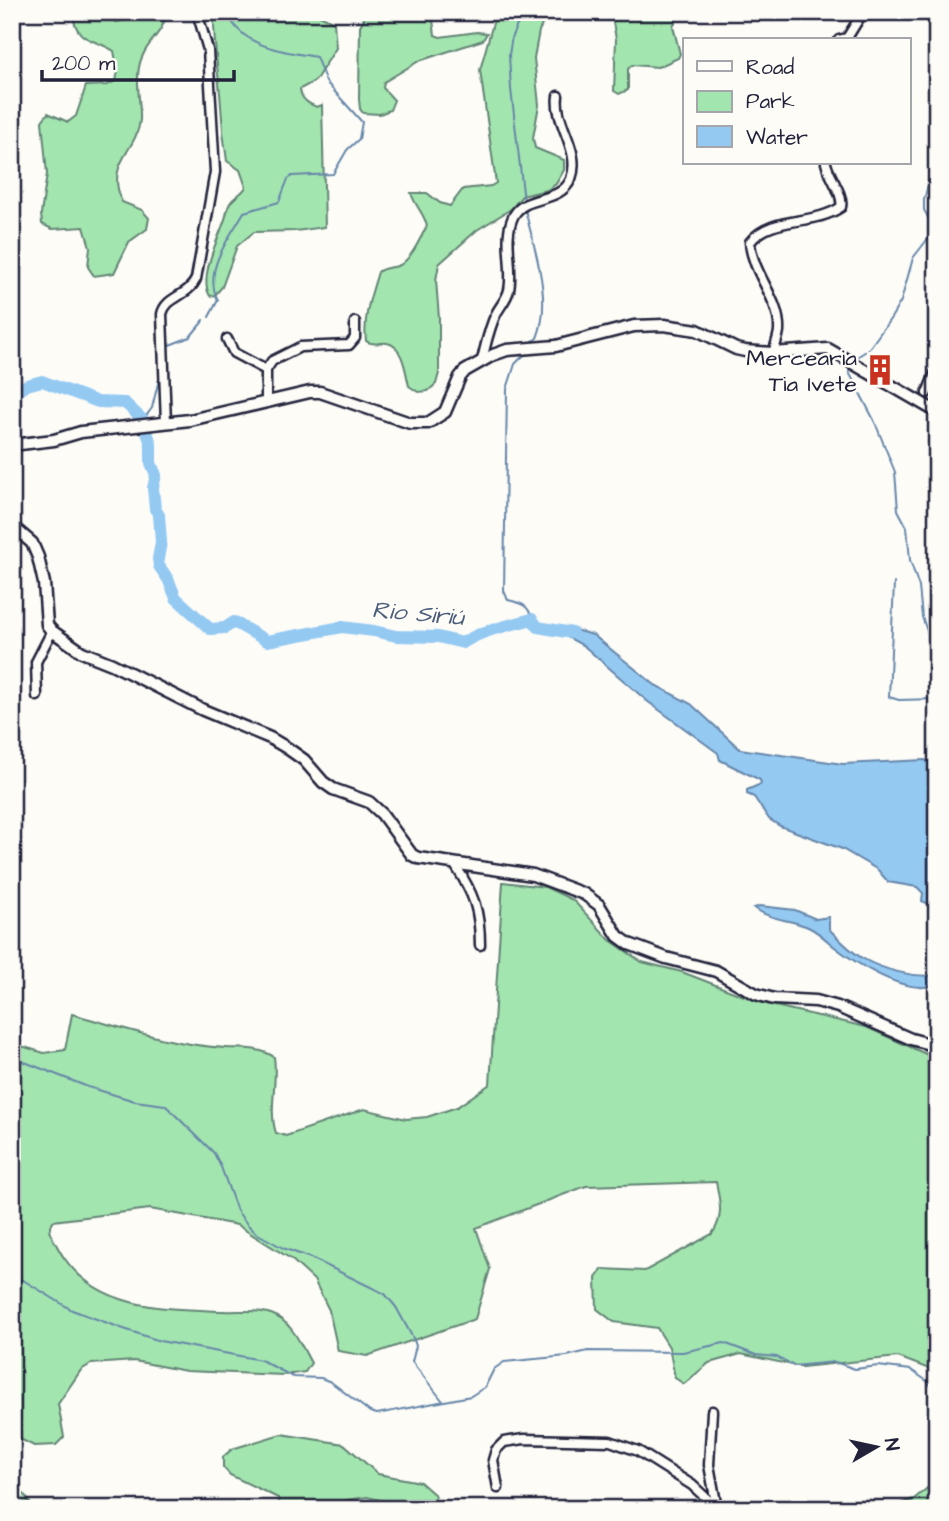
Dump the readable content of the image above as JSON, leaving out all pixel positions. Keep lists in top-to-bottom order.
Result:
{
  "water": ["Rio Siriú"],
  "places": {
    "building": ["Mercearia Tia Ivete"]
  },
  "legend": ["Road", "Park", "Water"],
  "scale_bar": "200 m",
  "north": "right"
}
